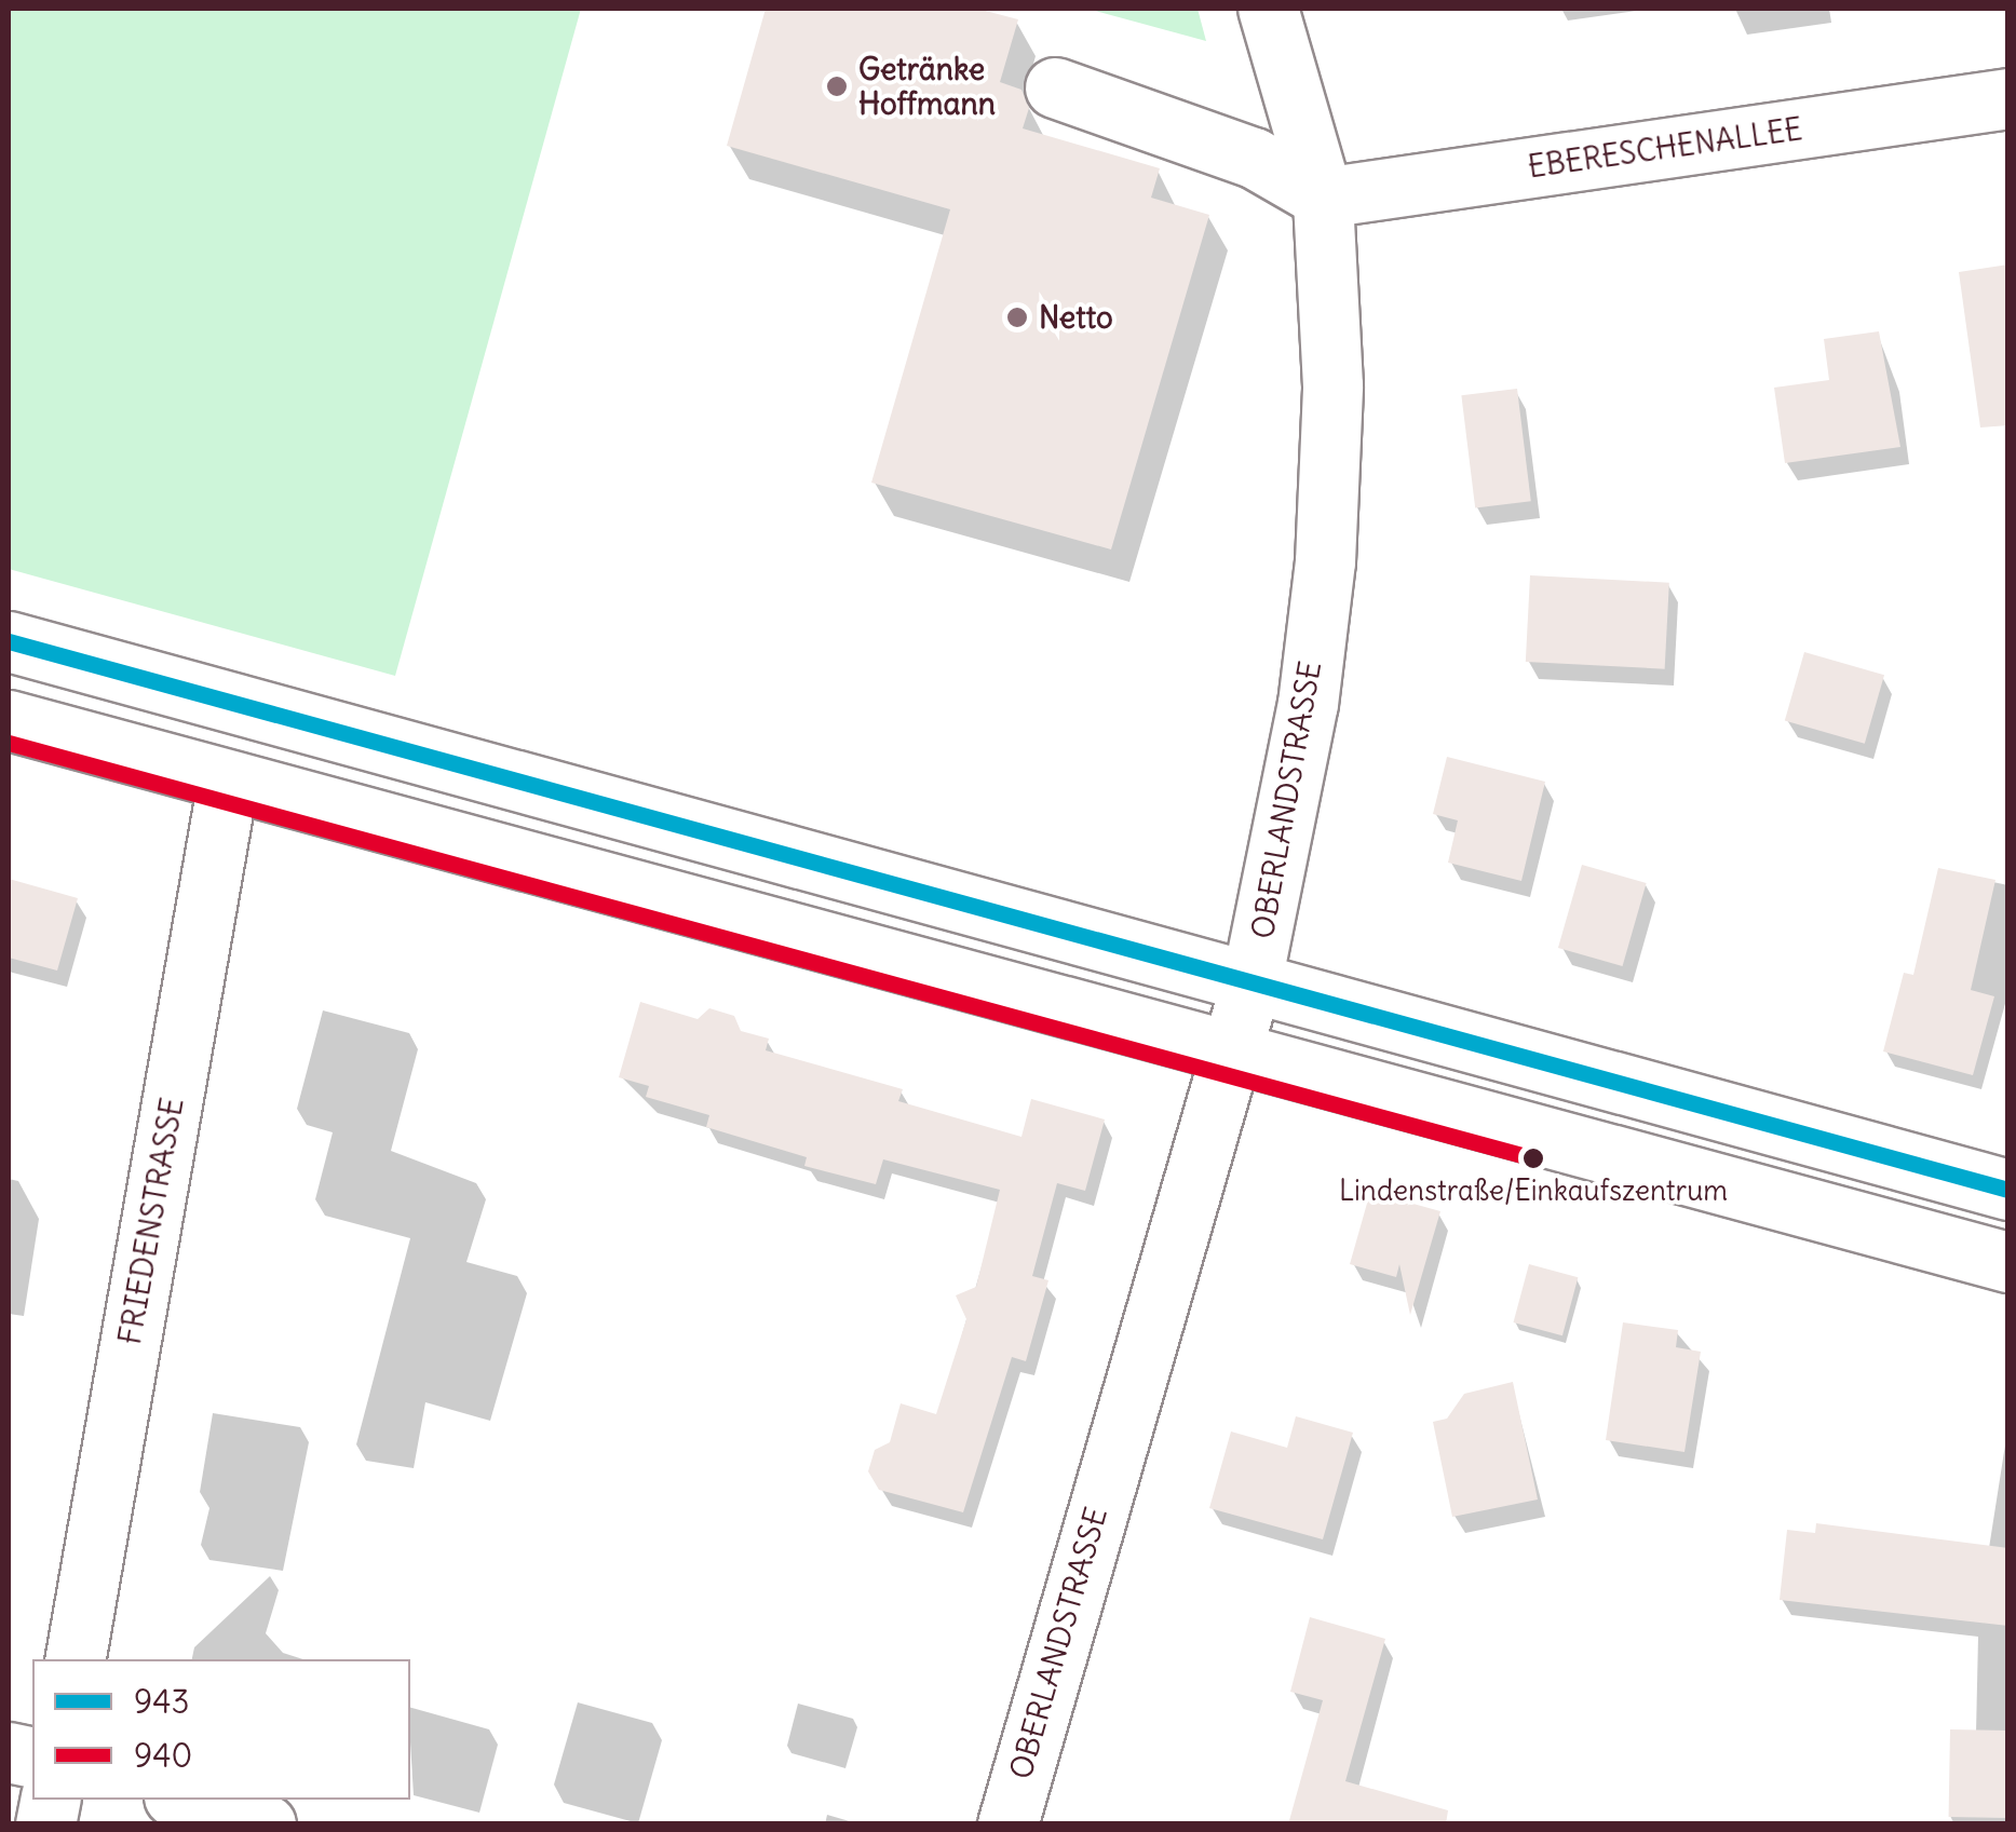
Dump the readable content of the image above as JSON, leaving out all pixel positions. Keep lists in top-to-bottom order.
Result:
{
  "streets": {
    "street": ["EBERESCHENALLEE", "OBERLANDSTRASSE", "FRIEDENSTRASSE"]
  },
  "crossings": [
    ["EBERESCHENALLEE", "OBERLANDSTRASSE"]
  ],
  "places": ["Getränke Hoffmann", "Netto", "Lindenstraße/Einkaufszentrum"],
  "lines": ["transit line 943", "transit line 940"],
  "legend": ["943", "940"]
}
